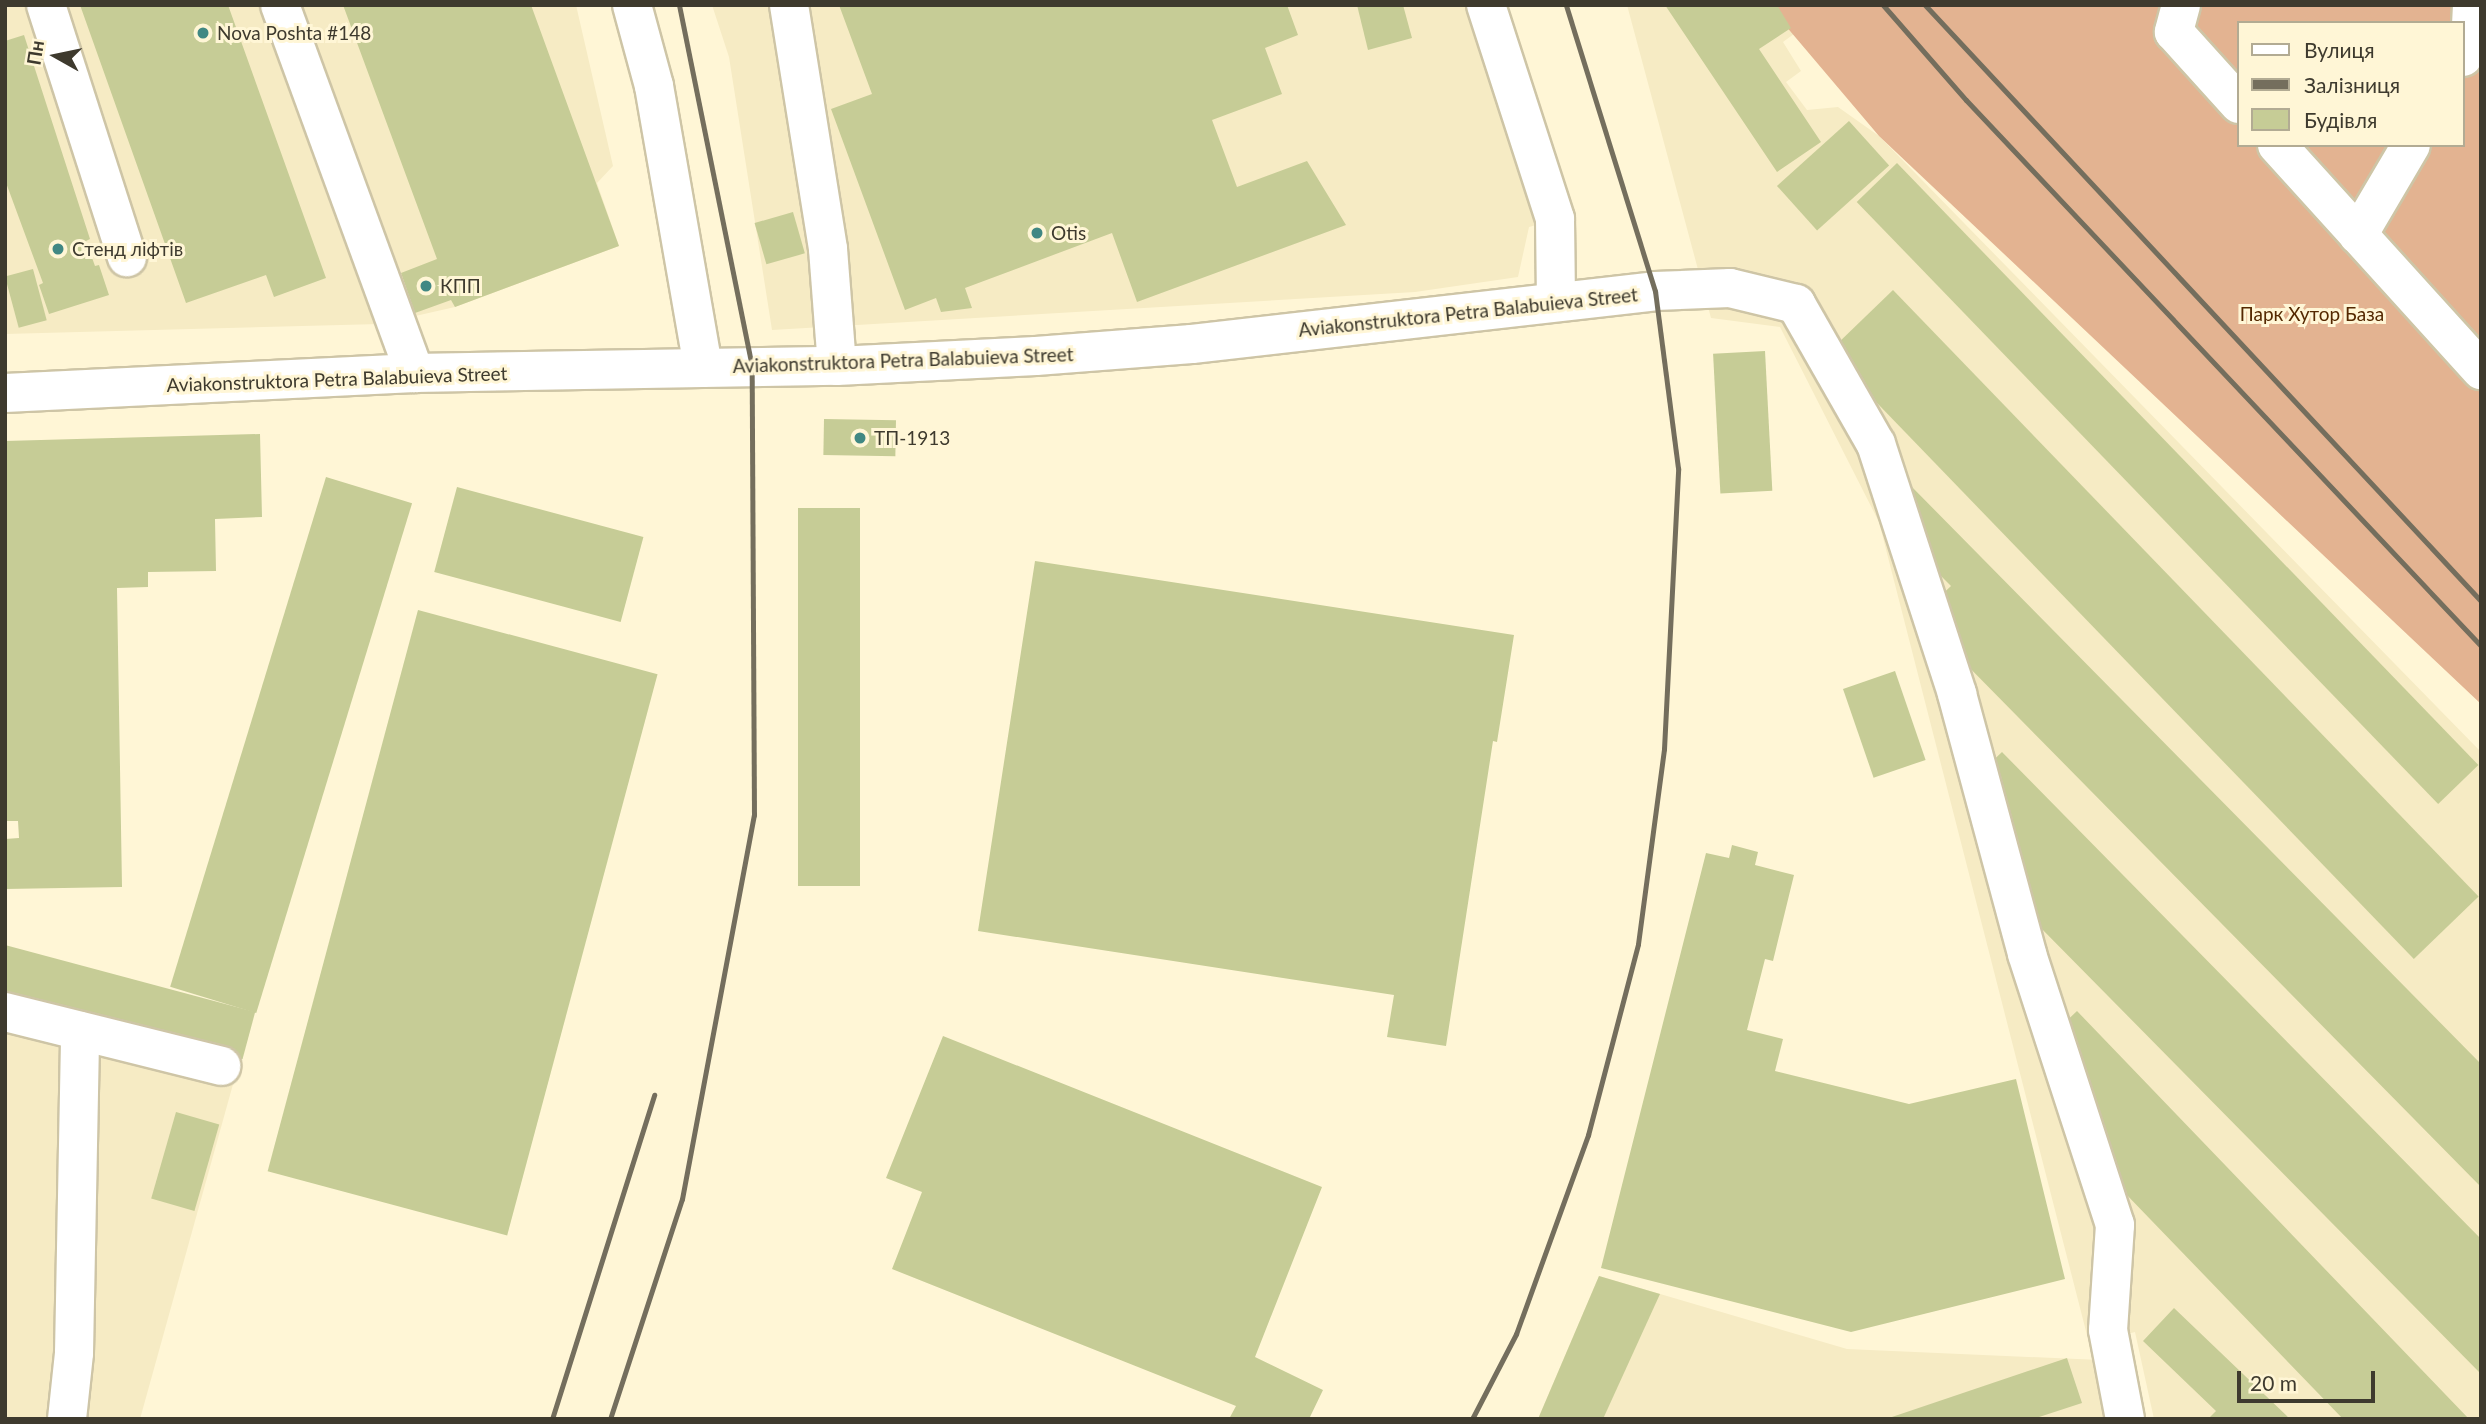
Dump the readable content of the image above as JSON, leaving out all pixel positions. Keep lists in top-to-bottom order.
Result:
{
  "streets": {
    "street": ["Aviakonstruktora Petra Balabuieva Street"]
  },
  "parks": ["Парк Хутор База"],
  "places": [
    "Nova Poshta #148",
    "Otis",
    "Стенд ліфтів",
    "КПП",
    "ТП-1913"
  ],
  "legend": ["Вулиця", "Залізниця", "Будівля"],
  "scale_bar": "20 m",
  "north": "left"
}
